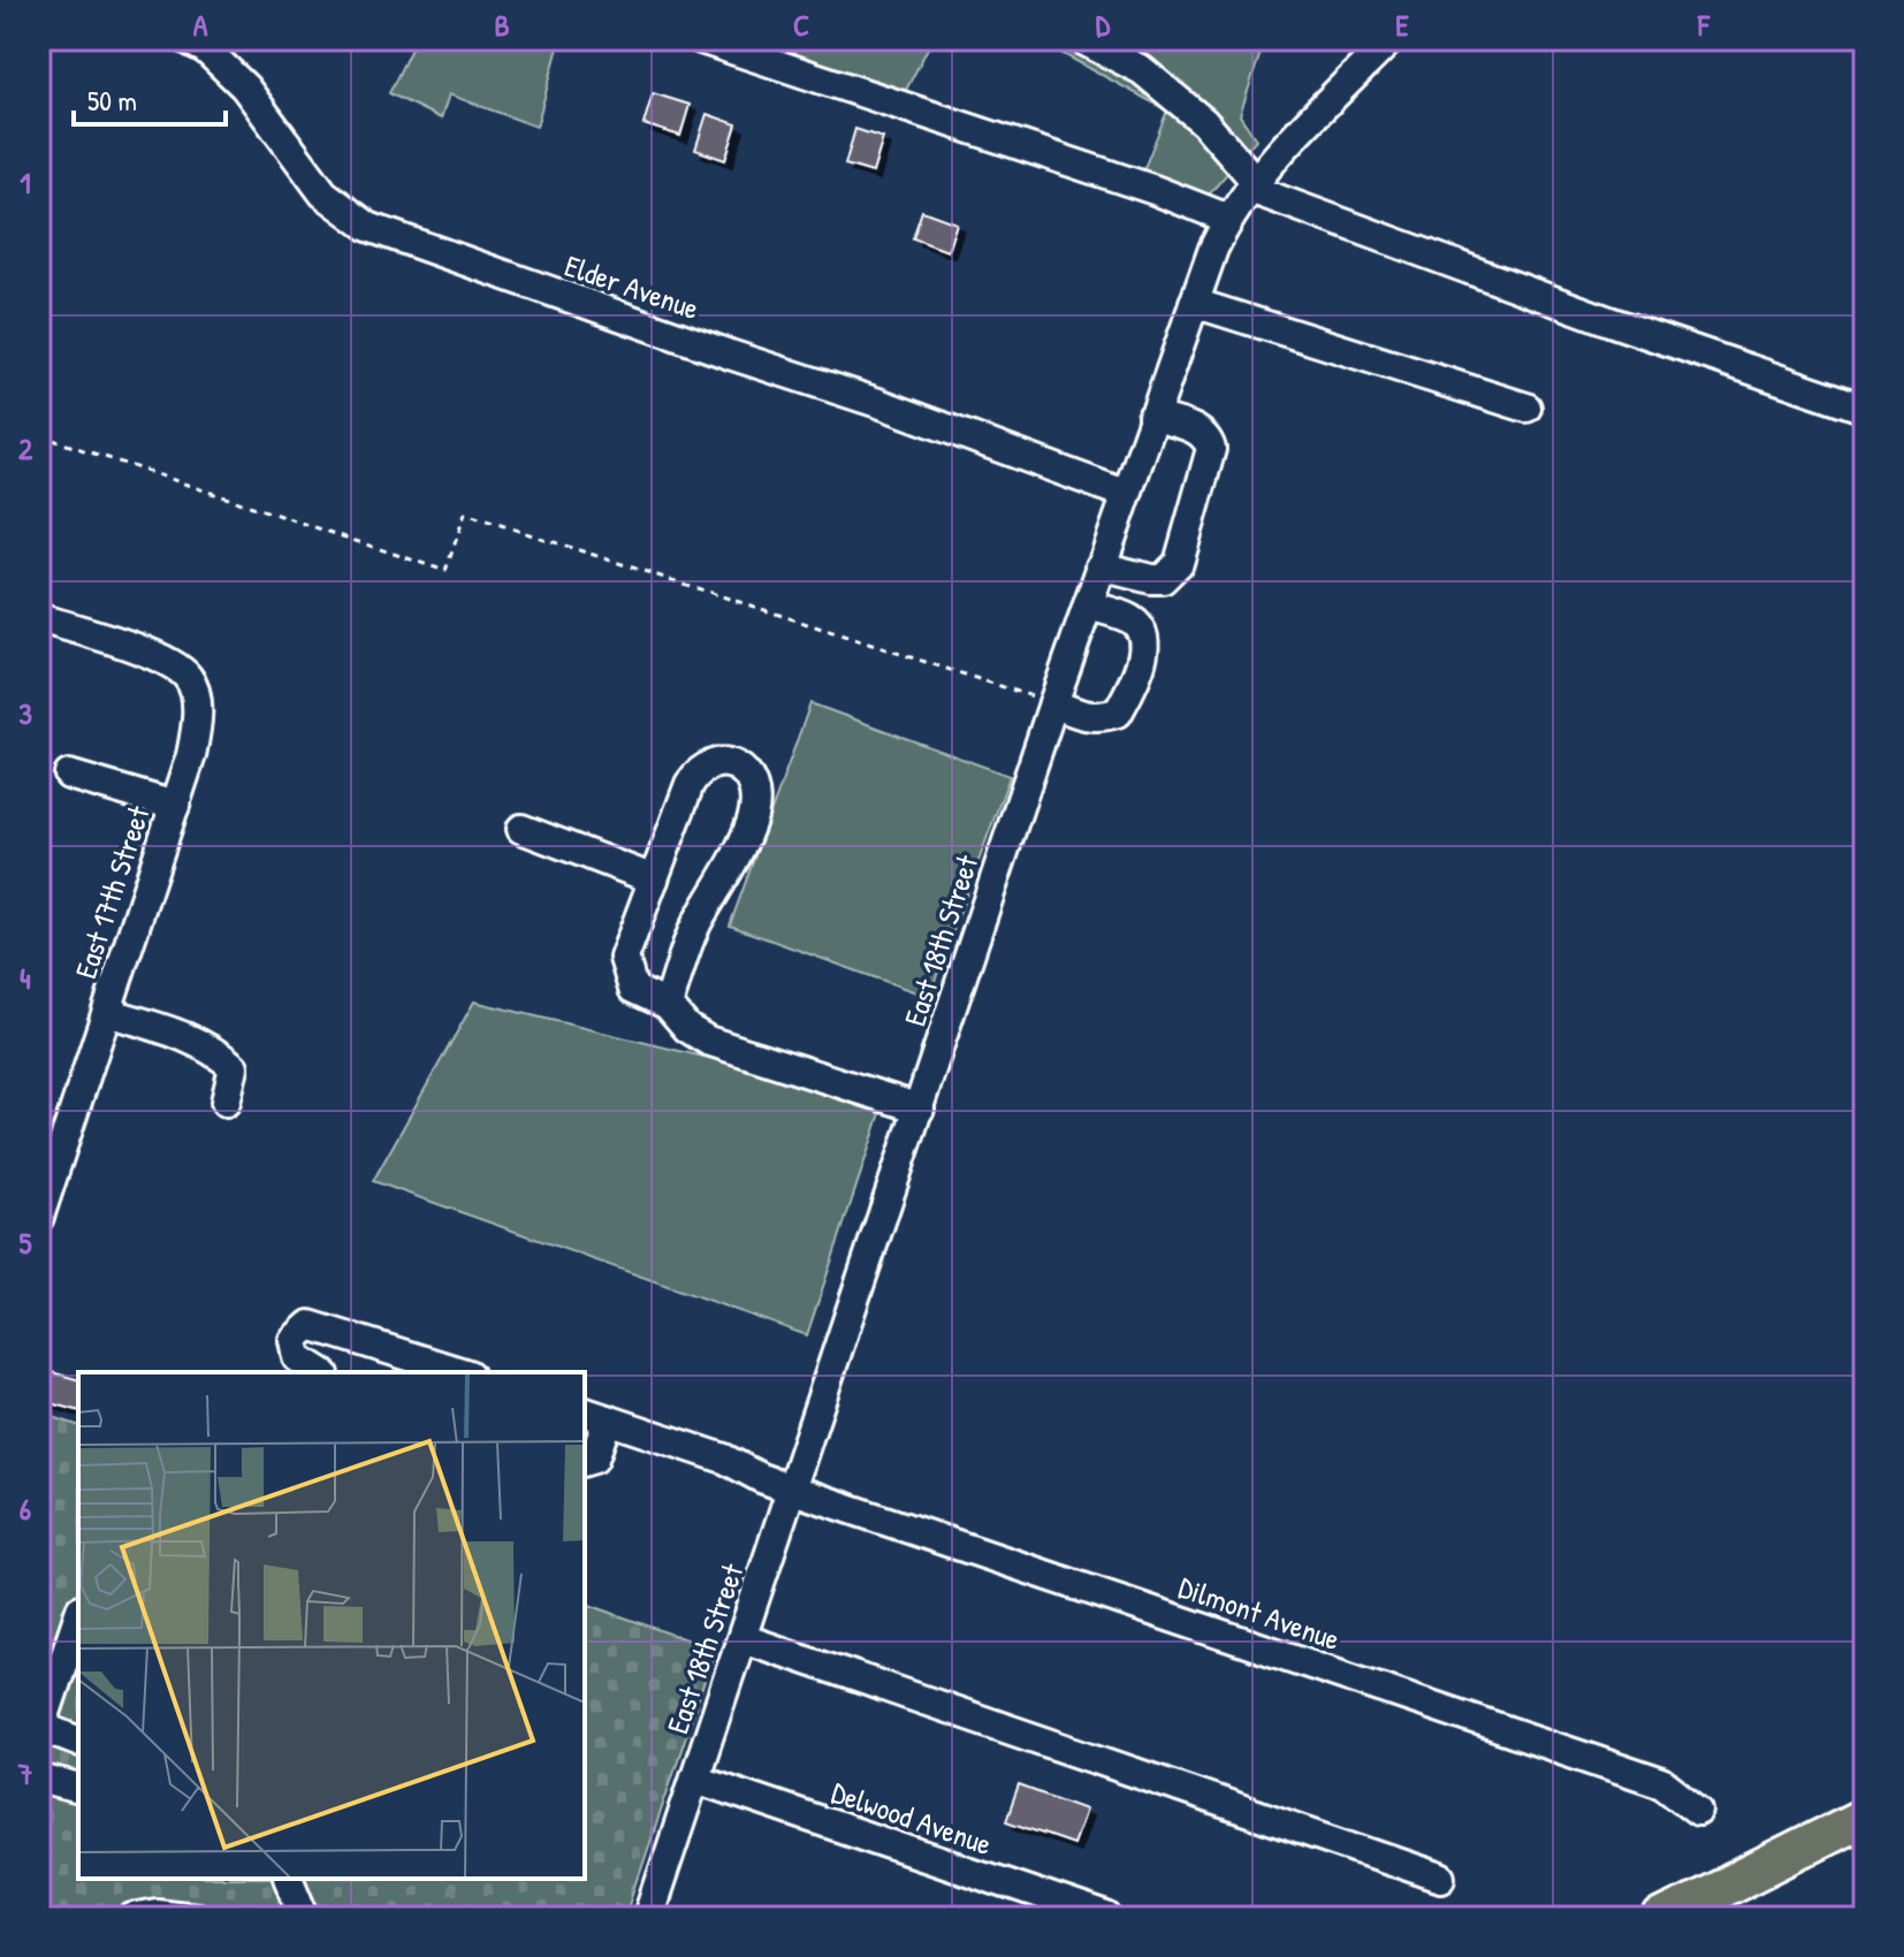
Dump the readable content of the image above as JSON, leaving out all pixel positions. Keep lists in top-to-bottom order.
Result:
{
  "streets": {
    "street": [
      "Elder Avenue",
      "East 17th Street",
      "East 18th Street",
      "Dilmont Avenue",
      "Delwood Avenue"
    ]
  },
  "crossings": [
    ["Elder Avenue", "East 18th Street"],
    ["East 18th Street", "Dilmont Avenue"],
    ["East 18th Street", "Delwood Avenue"]
  ],
  "scale_bar": "50 m",
  "grid": {
    "columns": [
      "A",
      "B",
      "C",
      "D",
      "E",
      "F"
    ],
    "rows": [
      "1",
      "2",
      "3",
      "4",
      "5",
      "6",
      "7"
    ]
  }
}
